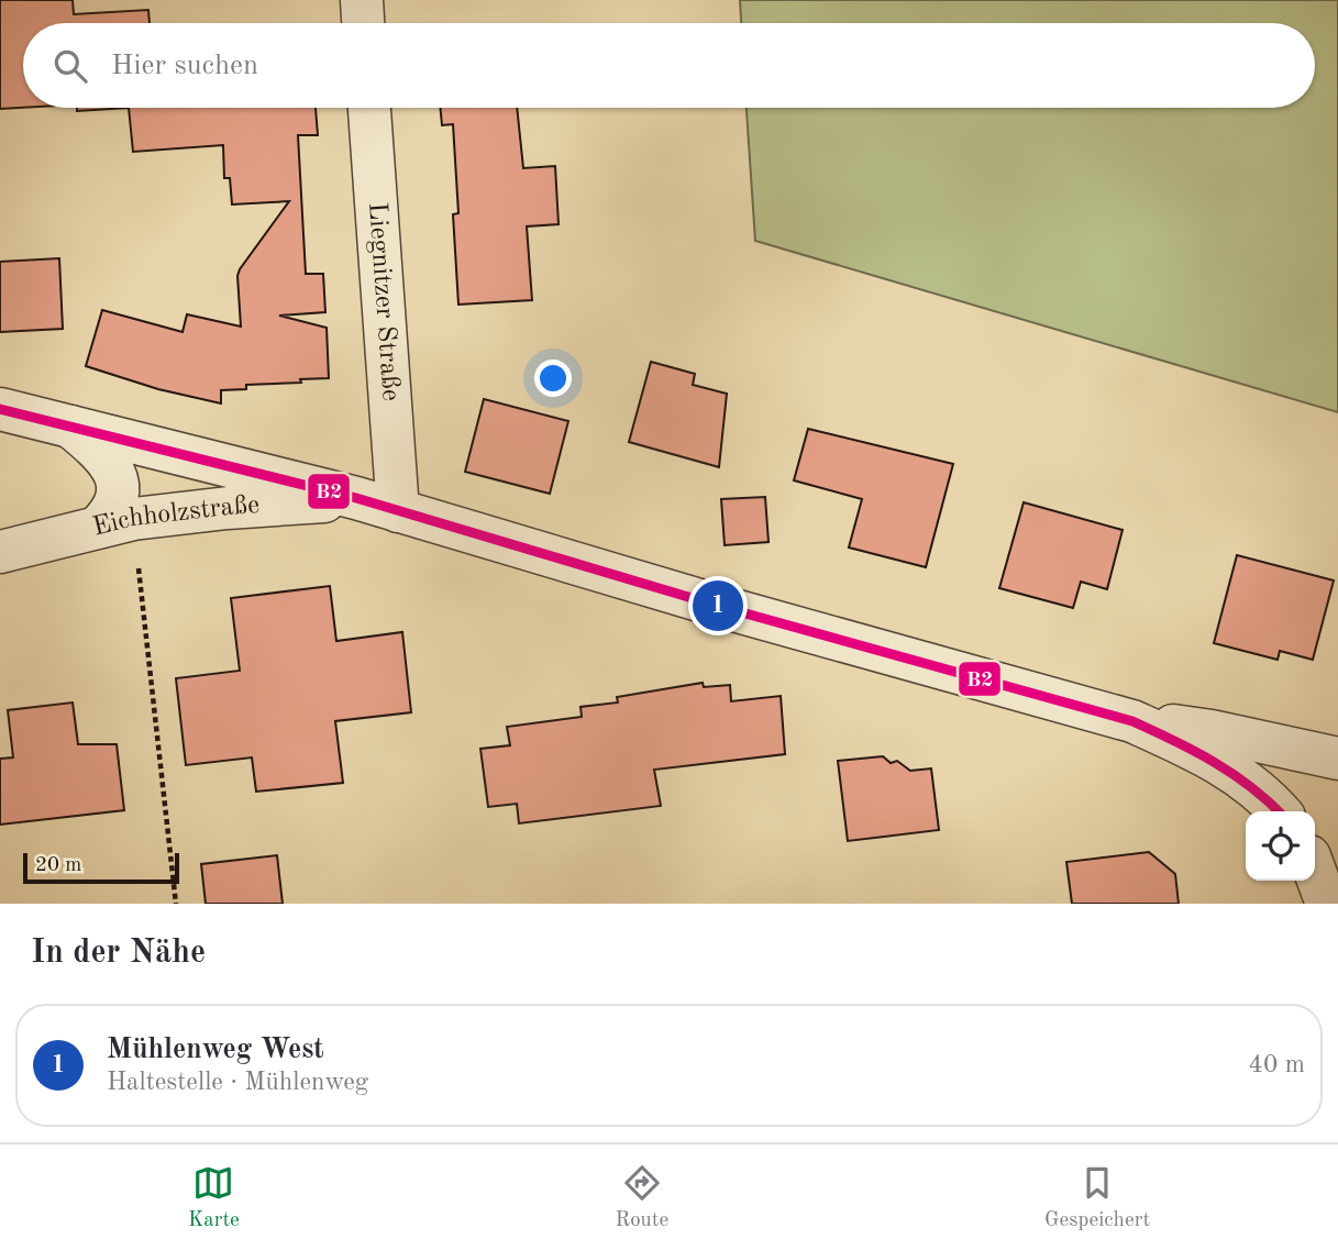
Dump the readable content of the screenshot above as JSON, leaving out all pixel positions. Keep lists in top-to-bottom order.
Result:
{
  "streets": {
    "street": ["Liegnitzer Straße", "Eichholzstraße"]
  },
  "lines": ["transit line B2"],
  "scale_bar": "20 m",
  "page": {
    "search": "Hier suchen",
    "pins": "1",
    "scale": "20 m",
    "heading": "In der Nähe",
    "list": [
      {
        "mark": "1",
        "name": "Mühlenweg West",
        "note": "Haltestelle · Mühlenweg",
        "value": "40 m"
      }
    ],
    "nav": ["Karte", "Route", "Gespeichert"]
  }
}
